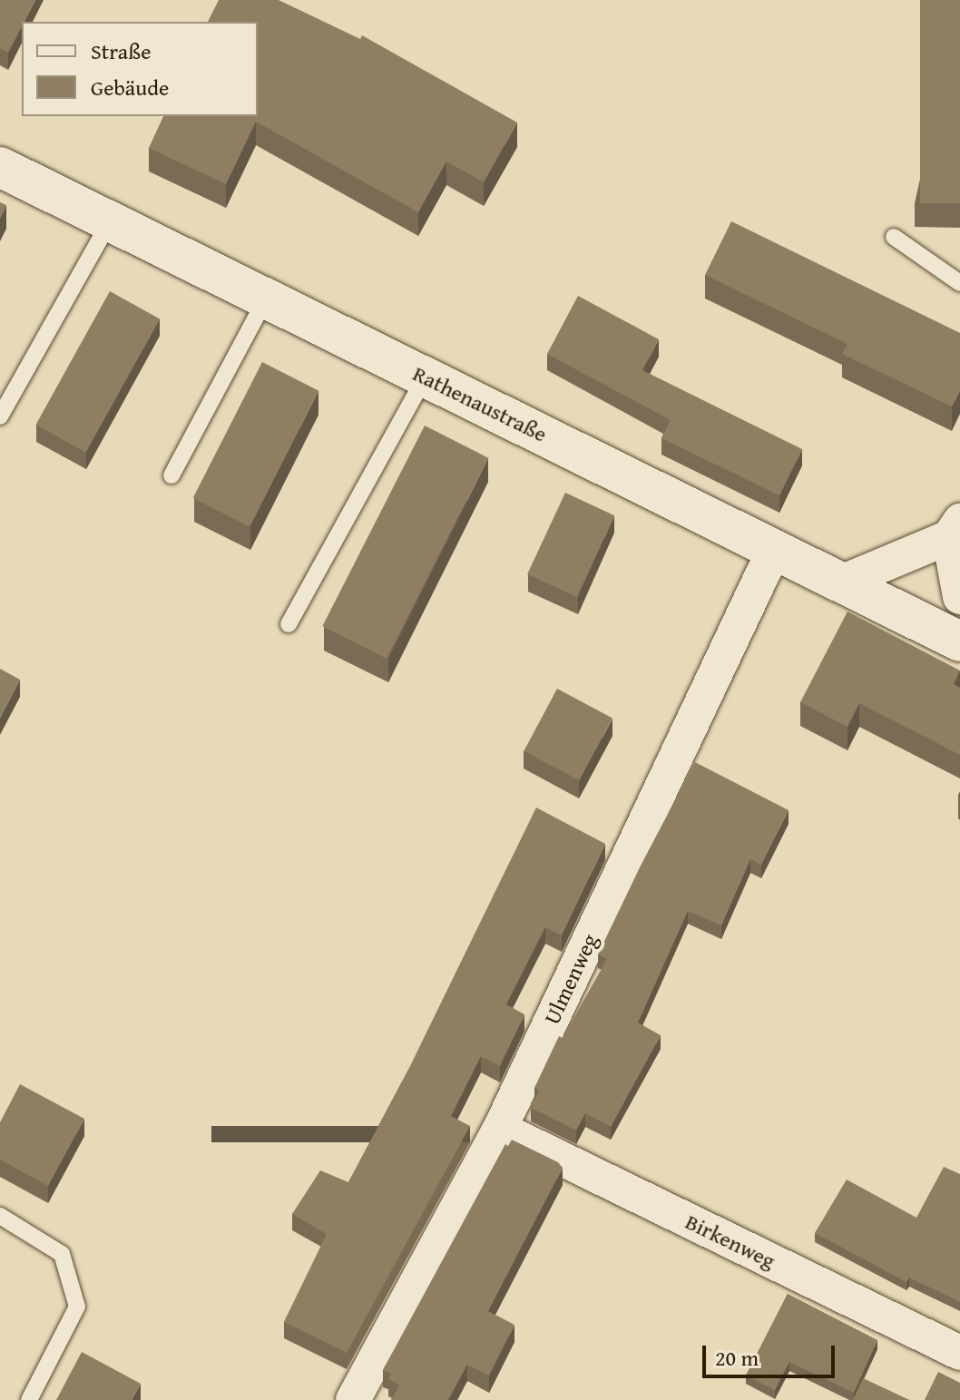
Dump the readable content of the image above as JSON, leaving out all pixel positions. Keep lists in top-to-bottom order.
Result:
{
  "streets": {
    "main road": ["Rathenaustraße"],
    "street": ["Ulmenweg", "Birkenweg"]
  },
  "crossings": [
    ["Rathenaustraße", "Ulmenweg"],
    ["Ulmenweg", "Birkenweg"]
  ],
  "legend": ["Straße", "Gebäude"],
  "scale_bar": "20 m"
}
